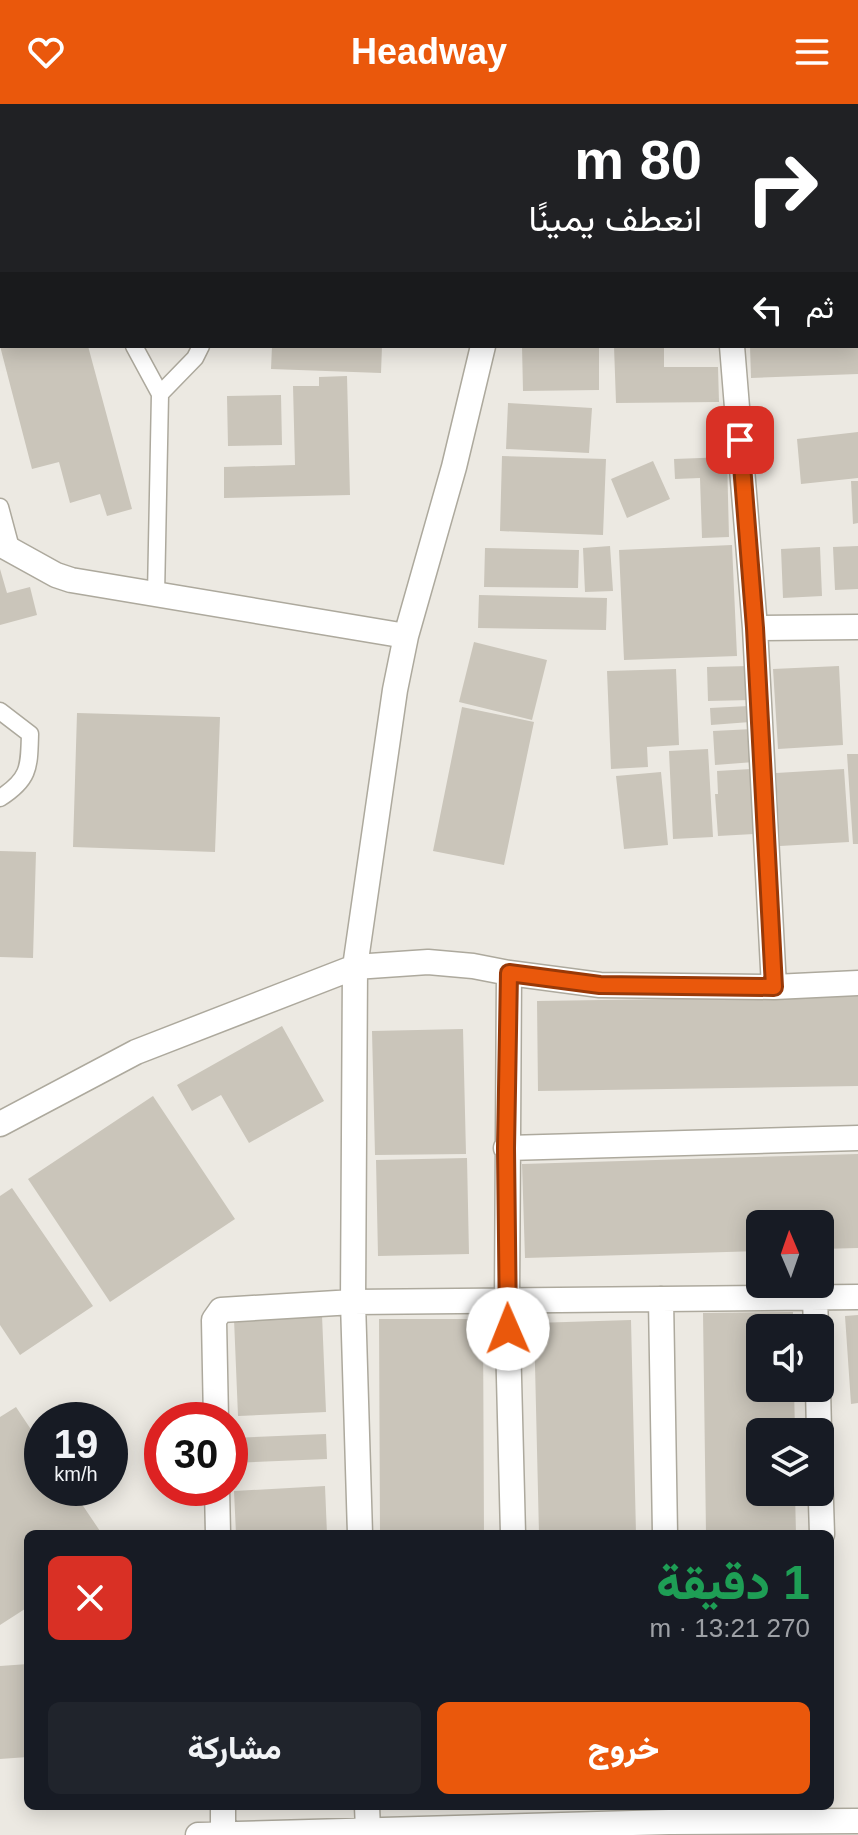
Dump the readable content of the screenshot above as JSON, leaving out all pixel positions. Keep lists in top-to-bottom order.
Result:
{
  "north": "top",
  "page": {
    "header": "Headway",
    "turn": ["80 m", "انعطف يمينًا"],
    "then": "ثم",
    "speed": "19 km/h",
    "limit": "30",
    "heading": ["1 دقيقة", "270 m · 13:21"],
    "buttons": ["خروج", "مشاركة"]
  }
}
